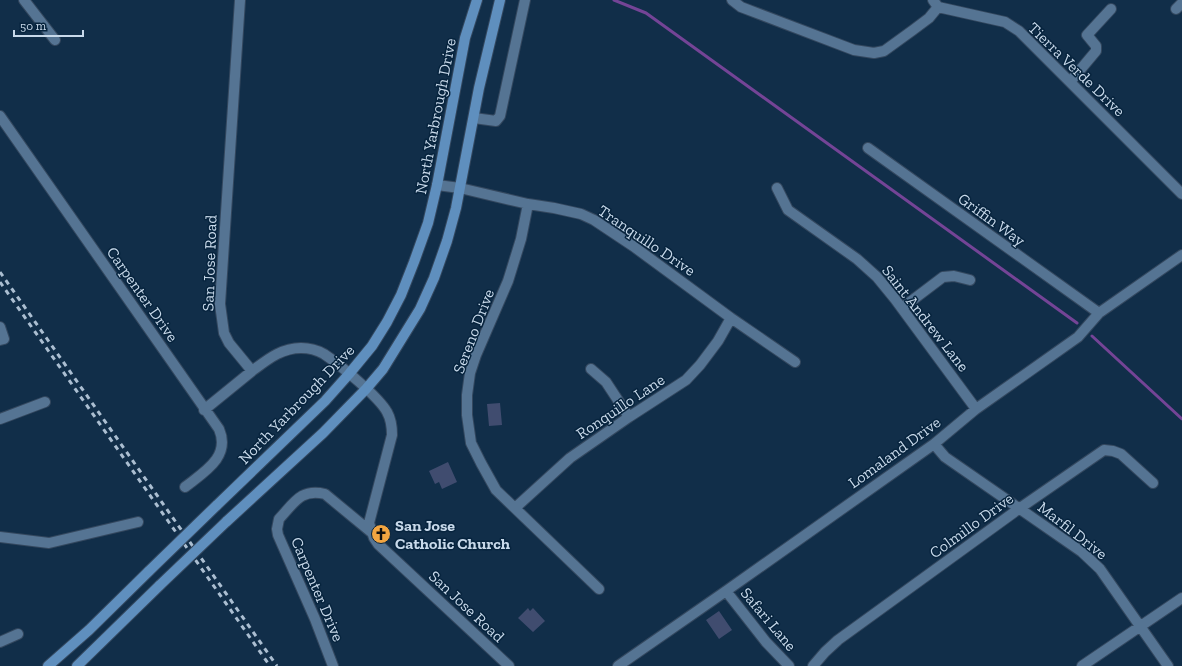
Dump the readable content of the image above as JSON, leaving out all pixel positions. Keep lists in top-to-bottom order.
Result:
{
  "streets": {
    "main road": ["North Yarbrough Drive"],
    "street": [
      "Tierra Verde Drive",
      "Griffin Way",
      "Tranquillo Drive",
      "San Jose Road",
      "Carpenter Drive",
      "Saint Andrew Lane",
      "Sereno Drive",
      "Ronquillo Lane",
      "Lomaland Drive",
      "Colmillo Drive",
      "Marfil Drive",
      "Safari Lane"
    ]
  },
  "crossings": [
    ["North Yarbrough Drive", "Tranquillo Drive"],
    ["Griffin Way", "Lomaland Drive"],
    ["Tranquillo Drive", "Sereno Drive"],
    ["Tranquillo Drive", "Ronquillo Lane"],
    ["San Jose Road", "Carpenter Drive"],
    ["Saint Andrew Lane", "Lomaland Drive"],
    ["Sereno Drive", "Ronquillo Lane"],
    ["Lomaland Drive", "Marfil Drive"],
    ["Lomaland Drive", "Safari Lane"],
    ["Colmillo Drive", "Marfil Drive"]
  ],
  "places": {
    "church": ["San Jose Catholic Church"]
  },
  "scale_bar": "50 m"
}
